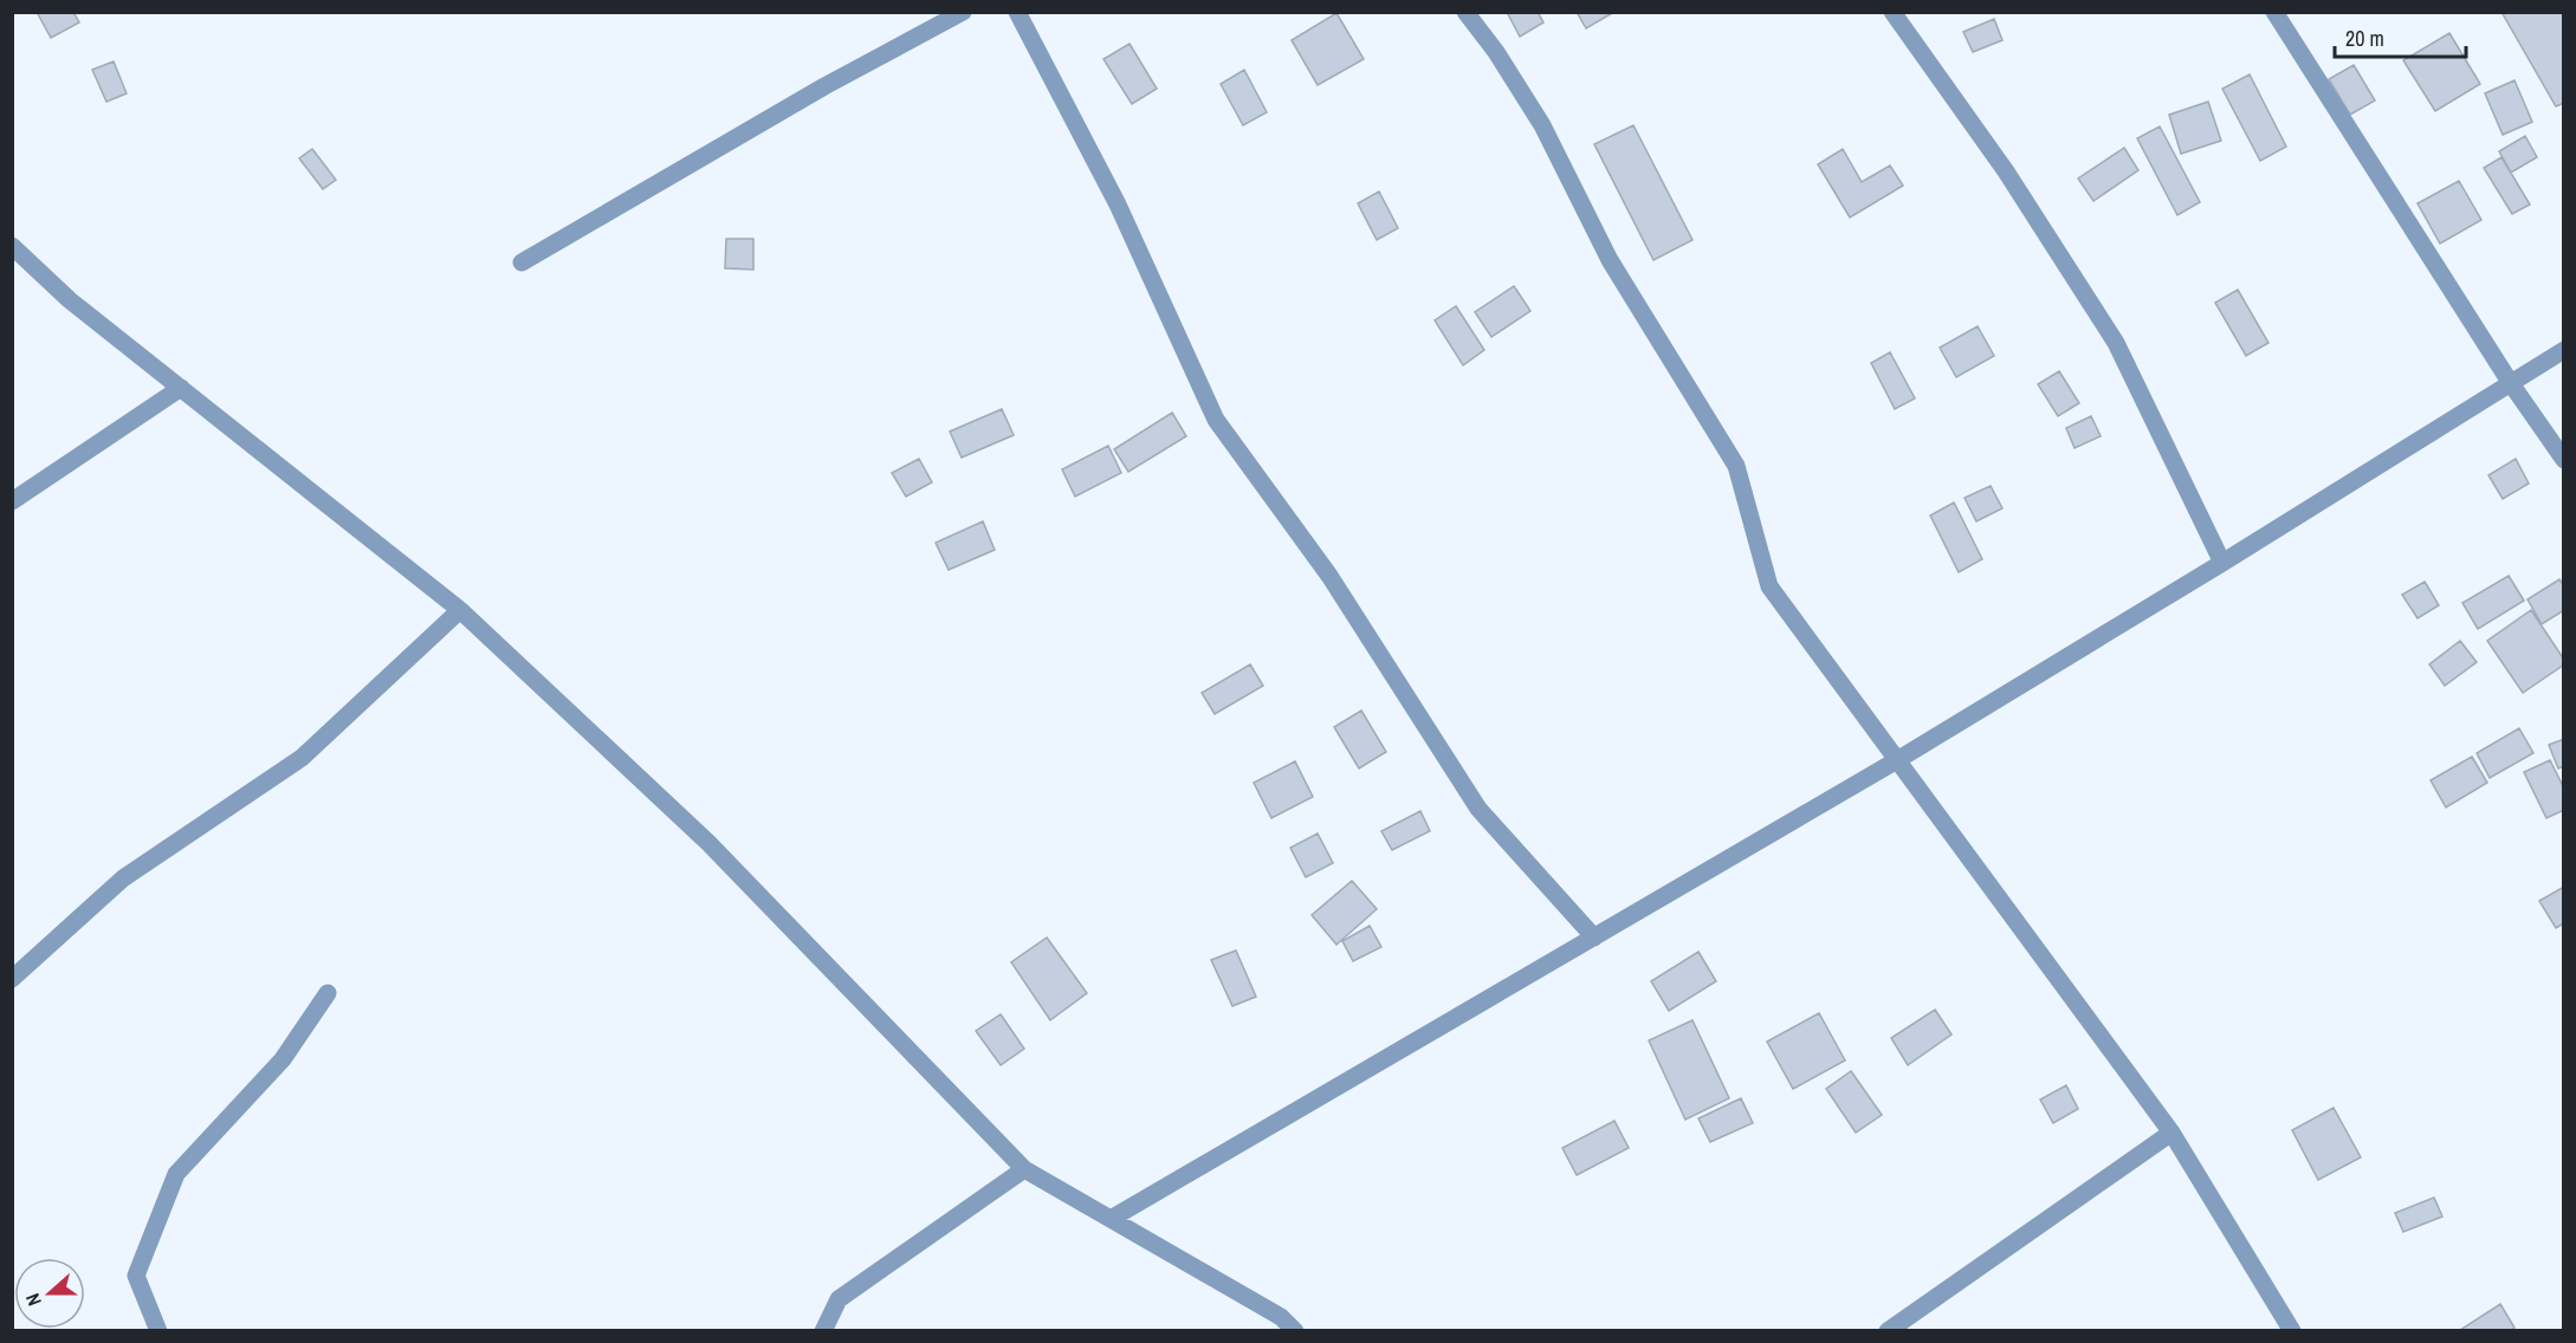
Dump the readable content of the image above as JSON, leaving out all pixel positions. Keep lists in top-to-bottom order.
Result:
{
  "scale_bar": "20 m",
  "north": "left"
}
